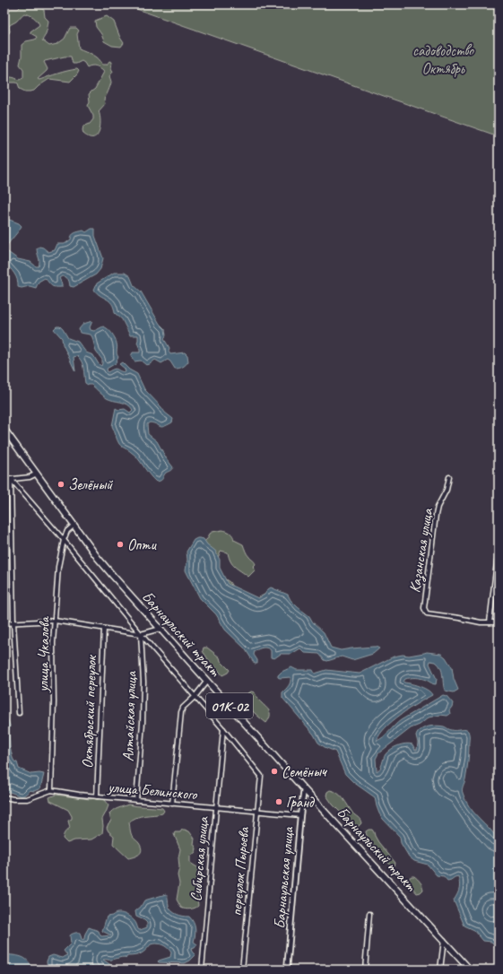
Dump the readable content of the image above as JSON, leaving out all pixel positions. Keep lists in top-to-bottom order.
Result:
{
  "streets": {
    "main road": ["Барнаульский тракт", "01К-02"],
    "street": [
      "Казанская улица",
      "улица Чкалова",
      "Октябрьский переулок",
      "Алтайская улица",
      "улица Белинского",
      "Сибирская улица",
      "переулок Пырьева",
      "Барнаульская улица"
    ]
  },
  "crossings": [
    ["Барнаульский тракт", "улица Чкалова"],
    ["Барнаульский тракт", "Барнаульская улица"],
    ["улица Чкалова", "улица Белинского"],
    ["Октябрьский переулок", "улица Белинского"],
    ["Алтайская улица", "улица Белинского"],
    ["улица Белинского", "Сибирская улица"],
    ["улица Белинского", "переулок Пырьева"],
    ["улица Белинского", "Барнаульская улица"],
    ["Сибирская улица", "переулок Пырьева"]
  ],
  "parks": ["садоводство Октябрь"],
  "places": [
    "Зелёный",
    "Опти",
    "Семёныч",
    "Гранд"
  ]
}
